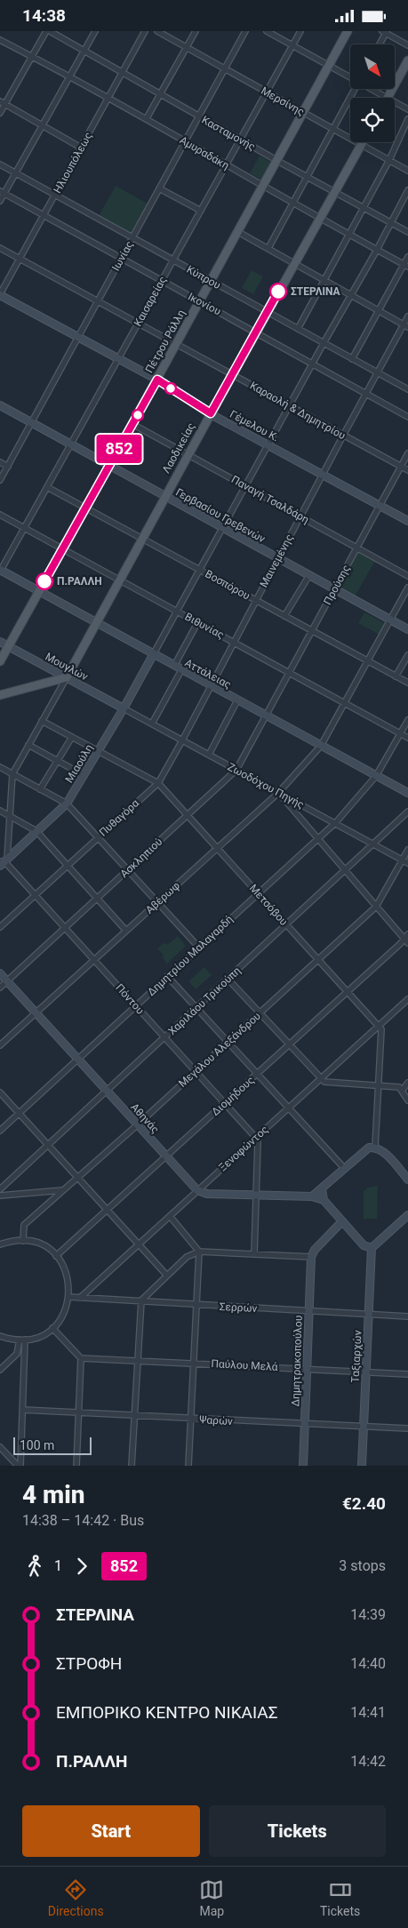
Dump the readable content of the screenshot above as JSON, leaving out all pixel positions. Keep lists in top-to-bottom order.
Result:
{
  "streets": {
    "main road": [
      "Πέτρου Ράλλη",
      "Γέμελου Κ.",
      "Λαοδικείας",
      "Γερβασίου Γρεβενών",
      "Μουγλών",
      "Αττάλειας",
      "Μιαούλη",
      "Αθηνάς",
      "Ταξιαρχών",
      "Δημητρακοπούλου"
    ],
    "street": [
      "Μερσίνης",
      "Κασταμονής",
      "Αμυραδάκη",
      "Ηλιουπόλεως",
      "Ιωνίας",
      "Κύπρου",
      "Καισαρείας",
      "Ικονίου",
      "Καραολή & Δημητρίου",
      "Παναγή Τσαλδάρη",
      "Μαινεμένης",
      "Βοσπόρου",
      "Προύσης",
      "Βιθυνίας",
      "Ζωοδόχου Πηγής",
      "Πυθαγόρα",
      "Ασκληπιού",
      "Αβέρωφ",
      "Μετσόβου",
      "Δημητρίου Μαλαγαρδή",
      "Πόντου",
      "Χαριλάου Τρικούπη",
      "Μεγάλου Αλεξάνδρου",
      "Διομήδους",
      "Ξενοφώντος",
      "Σερρών",
      "Παύλου Μελά",
      "Ψαρών"
    ]
  },
  "crossings": [
    ["Μερσίνης", "Ιωνίας"],
    ["Μερσίνης", "Καισαρείας"],
    ["Μερσίνης", "Πέτρου Ράλλη"],
    ["Μερσίνης", "Λαοδικείας"],
    ["Κασταμονής", "Ηλιουπόλεως"],
    ["Κασταμονής", "Ιωνίας"],
    ["Κασταμονής", "Καισαρείας"],
    ["Κασταμονής", "Πέτρου Ράλλη"],
    ["Κασταμονής", "Λαοδικείας"],
    ["Αμυραδάκη", "Ηλιουπόλεως"],
    ["Αμυραδάκη", "Ιωνίας"],
    ["Αμυραδάκη", "Καισαρείας"],
    ["Αμυραδάκη", "Πέτρου Ράλλη"],
    ["Αμυραδάκη", "Λαοδικείας"],
    ["Ηλιουπόλεως", "Κύπρου"],
    ["Ηλιουπόλεως", "Ικονίου"],
    ["Ηλιουπόλεως", "Καραολή & Δημητρίου"],
    ["Ηλιουπόλεως", "Γέμελου Κ."],
    ["Ιωνίας", "Κύπρου"],
    ["Ιωνίας", "Ικονίου"],
    ["Ιωνίας", "Καραολή & Δημητρίου"],
    ["Ιωνίας", "Γέμελου Κ."],
    ["Ιωνίας", "Γερβασίου Γρεβενών"],
    ["Κύπρου", "Καισαρείας"],
    ["Κύπρου", "Πέτρου Ράλλη"],
    ["Κύπρου", "Λαοδικείας"],
    ["Κύπρου", "Μαινεμένης"],
    ["Καισαρείας", "Ικονίου"],
    ["Καισαρείας", "Καραολή & Δημητρίου"],
    ["Καισαρείας", "Γέμελου Κ."],
    ["Καισαρείας", "Γερβασίου Γρεβενών"],
    ["Καισαρείας", "Βοσπόρου"],
    ["Καισαρείας", "Βιθυνίας"],
    ["Καισαρείας", "Αττάλειας"],
    ["Ικονίου", "Πέτρου Ράλλη"],
    ["Ικονίου", "Λαοδικείας"],
    ["Ικονίου", "Μαινεμένης"],
    ["Πέτρου Ράλλη", "Καραολή & Δημητρίου"],
    ["Πέτρου Ράλλη", "Γέμελου Κ."],
    ["Πέτρου Ράλλη", "Παναγή Τσαλδάρη"],
    ["Πέτρου Ράλλη", "Γερβασίου Γρεβενών"],
    ["Πέτρου Ράλλη", "Βοσπόρου"],
    ["Πέτρου Ράλλη", "Βιθυνίας"],
    ["Πέτρου Ράλλη", "Μουγλών"],
    ["Πέτρου Ράλλη", "Αττάλειας"],
    ["Καραολή & Δημητρίου", "Λαοδικείας"],
    ["Καραολή & Δημητρίου", "Μαινεμένης"],
    ["Καραολή & Δημητρίου", "Προύσης"],
    ["Γέμελου Κ.", "Λαοδικείας"],
    ["Γέμελου Κ.", "Μαινεμένης"],
    ["Γέμελου Κ.", "Προύσης"],
    ["Λαοδικείας", "Παναγή Τσαλδάρη"],
    ["Λαοδικείας", "Γερβασίου Γρεβενών"],
    ["Λαοδικείας", "Βοσπόρου"],
    ["Λαοδικείας", "Βιθυνίας"],
    ["Λαοδικείας", "Μουγλών"],
    ["Λαοδικείας", "Αττάλειας"],
    ["Λαοδικείας", "Μετσόβου"],
    ["Παναγή Τσαλδάρη", "Μαινεμένης"],
    ["Παναγή Τσαλδάρη", "Προύσης"],
    ["Γερβασίου Γρεβενών", "Μαινεμένης"],
    ["Γερβασίου Γρεβενών", "Προύσης"],
    ["Γερβασίου Γρεβενών", "Αβέρωφ"],
    ["Μαινεμένης", "Βοσπόρου"],
    ["Μαινεμένης", "Βιθυνίας"],
    ["Μαινεμένης", "Αττάλειας"],
    ["Μαινεμένης", "Πυθαγόρα"],
    ["Βοσπόρου", "Προύσης"],
    ["Βοσπόρου", "Αβέρωφ"],
    ["Προύσης", "Βιθυνίας"],
    ["Προύσης", "Αττάλειας"],
    ["Προύσης", "Ασκληπιού"],
    ["Βιθυνίας", "Αβέρωφ"],
    ["Βιθυνίας", "Δημητρίου Μαλαγαρδή"],
    ["Μουγλών", "Μιαούλη"],
    ["Μουγλών", "Ζωοδόχου Πηγής"],
    ["Αττάλειας", "Μιαούλη"],
    ["Αττάλειας", "Πυθαγόρα"],
    ["Αττάλειας", "Ασκληπιού"],
    ["Αττάλειας", "Αβέρωφ"],
    ["Αττάλειας", "Δημητρίου Μαλαγαρδή"],
    ["Μιαούλη", "Ζωοδόχου Πηγής"],
    ["Μιαούλη", "Μετσόβου"],
    ["Μιαούλη", "Πόντου"],
    ["Ζωοδόχου Πηγής", "Πυθαγόρα"],
    ["Ζωοδόχου Πηγής", "Ασκληπιού"],
    ["Ζωοδόχου Πηγής", "Αβέρωφ"],
    ["Ζωοδόχου Πηγής", "Δημητρίου Μαλαγαρδή"],
    ["Ζωοδόχου Πηγής", "Χαριλάου Τρικούπη"],
    ["Ζωοδόχου Πηγής", "Μεγάλου Αλεξάνδρου"],
    ["Πυθαγόρα", "Μετσόβου"],
    ["Πυθαγόρα", "Πόντου"],
    ["Ασκληπιού", "Μετσόβου"],
    ["Ασκληπιού", "Πόντου"],
    ["Ασκληπιού", "Αθηνάς"],
    ["Αβέρωφ", "Μετσόβου"],
    ["Αβέρωφ", "Πόντου"],
    ["Αβέρωφ", "Αθηνάς"],
    ["Μετσόβου", "Δημητρίου Μαλαγαρδή"],
    ["Μετσόβου", "Χαριλάου Τρικούπη"],
    ["Μετσόβου", "Μεγάλου Αλεξάνδρου"],
    ["Μετσόβου", "Διομήδους"],
    ["Μετσόβου", "Ξενοφώντος"],
    ["Δημητρίου Μαλαγαρδή", "Πόντου"],
    ["Δημητρίου Μαλαγαρδή", "Αθηνάς"],
    ["Πόντου", "Χαριλάου Τρικούπη"],
    ["Πόντου", "Μεγάλου Αλεξάνδρου"],
    ["Πόντου", "Διομήδους"],
    ["Πόντου", "Ξενοφώντος"],
    ["Χαριλάου Τρικούπη", "Αθηνάς"],
    ["Μεγάλου Αλεξάνδρου", "Αθηνάς"],
    ["Διομήδους", "Αθηνάς"],
    ["Αθηνάς", "Ξενοφώντος"],
    ["Ξενοφώντος", "Σερρών"],
    ["Σερρών", "Ταξιαρχών"],
    ["Σερρών", "Δημητρακοπούλου"],
    ["Ταξιαρχών", "Παύλου Μελά"],
    ["Ταξιαρχών", "Ψαρών"],
    ["Δημητρακοπούλου", "Παύλου Μελά"],
    ["Δημητρακοπούλου", "Ψαρών"]
  ],
  "places": ["ΣΤΕΡΛΙΝΑ", "Π.ΡΑΛΛΗ"],
  "lines": ["bus line 852"],
  "scale_bar": "100 m",
  "north": "bottom right",
  "page": {
    "status": "14:38",
    "on_map": "852",
    "scale": "100 m",
    "heading": ["4 min", "14:38 – 14:42 · Bus", "€2.40"],
    "legs": ["1", "852", "3 stops"],
    "list": [
      {
        "name": "ΣΤΕΡΛΙΝΑ",
        "value": "14:39"
      },
      {
        "name": "ΣΤΡΟΦΗ",
        "value": "14:40"
      },
      {
        "name": "ΕΜΠΟΡΙΚΟ ΚΕΝΤΡΟ ΝΙΚΑΙΑΣ",
        "value": "14:41"
      },
      {
        "name": "Π.ΡΑΛΛΗ",
        "value": "14:42"
      }
    ],
    "buttons": ["Start", "Tickets"],
    "tabs": ["Directions", "Map", "Tickets"]
  }
}
